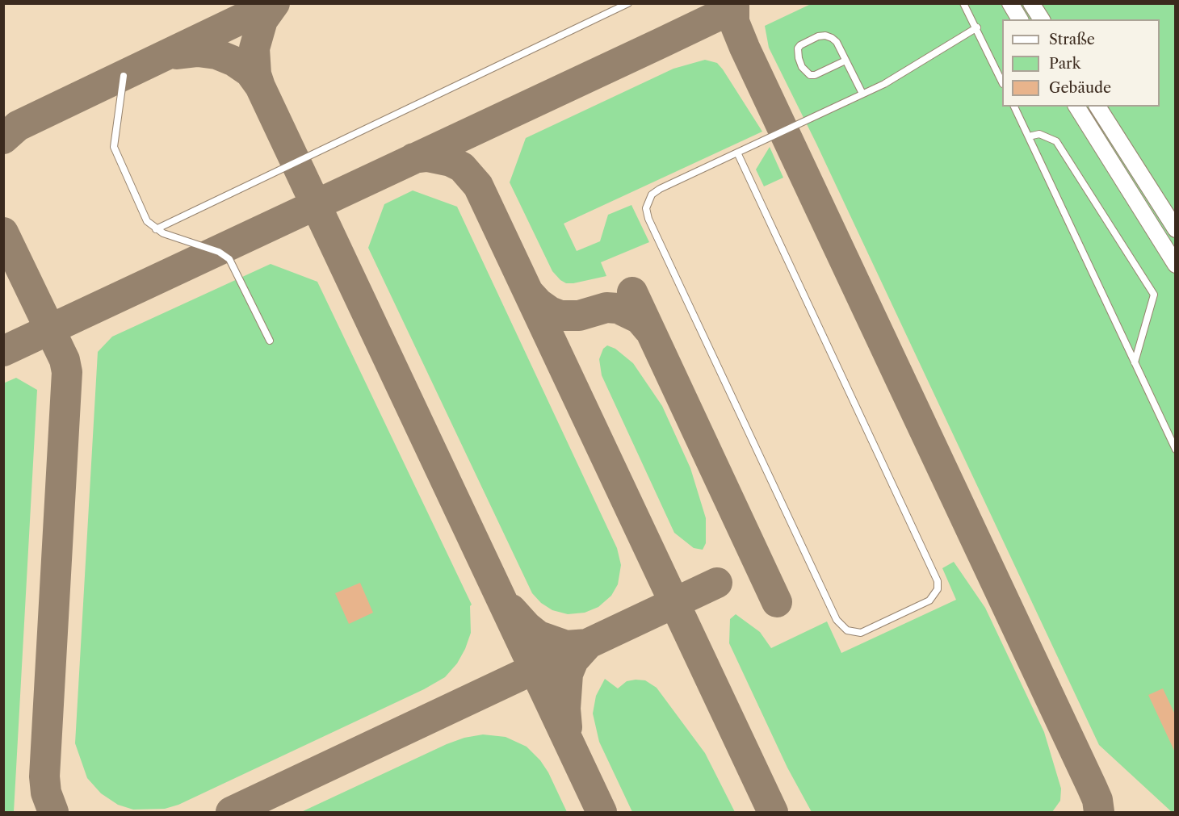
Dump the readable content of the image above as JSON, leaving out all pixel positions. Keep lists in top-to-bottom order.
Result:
{
  "legend": ["Straße", "Park", "Gebäude"]
}
